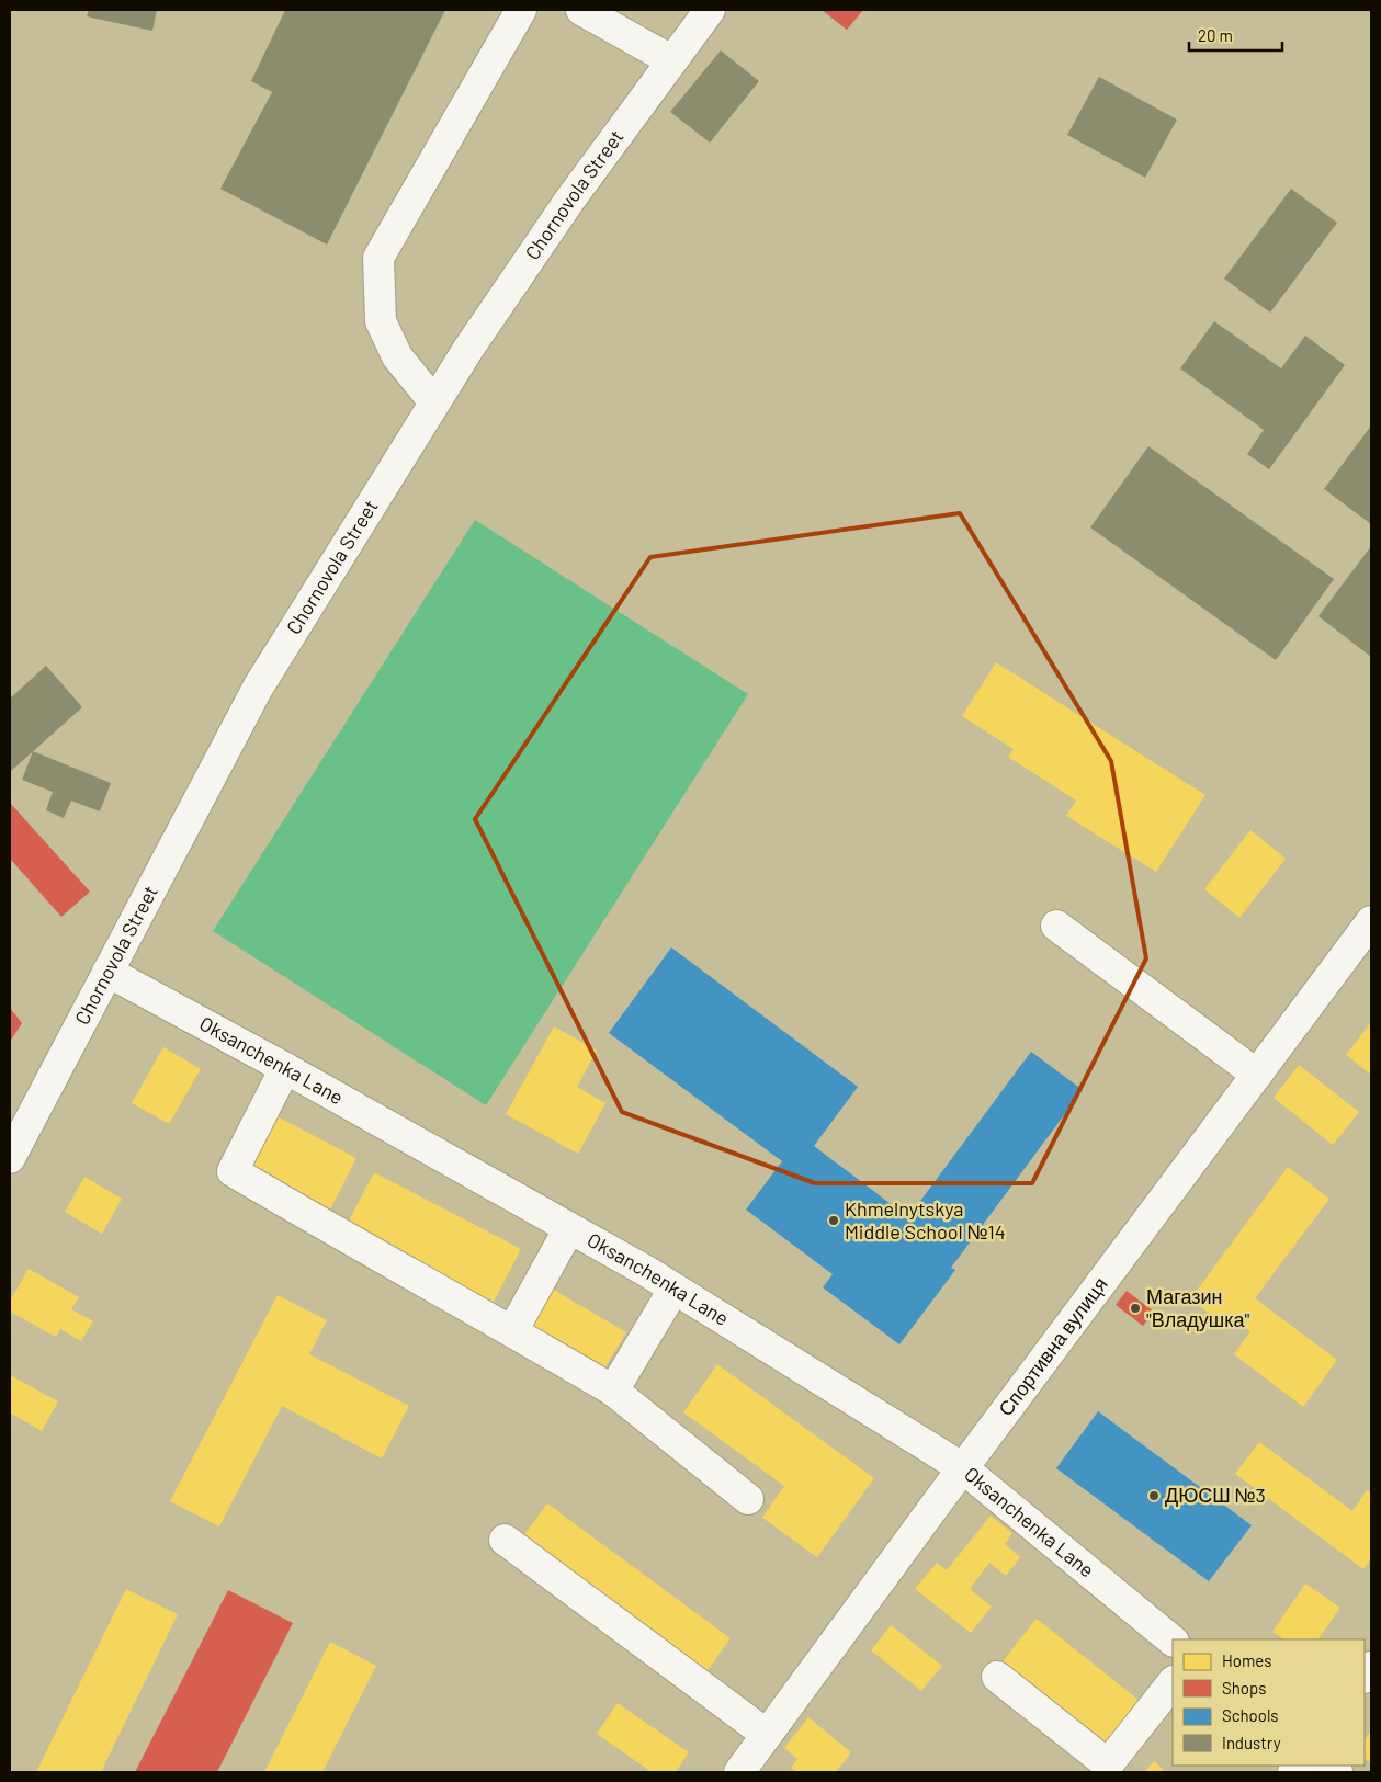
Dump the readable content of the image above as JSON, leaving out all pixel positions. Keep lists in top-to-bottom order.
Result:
{
  "streets": {
    "street": ["Chornovola Street", "Oksanchenka Lane", "Спортивна вулиця"]
  },
  "crossings": [
    ["Chornovola Street", "Oksanchenka Lane"],
    ["Oksanchenka Lane", "Спортивна вулиця"]
  ],
  "places": ["Khmelnytskya Middle School №14", "Магазин \"Владушка\"", "ДЮСШ №3"],
  "legend": [
    "Homes",
    "Shops",
    "Schools",
    "Industry"
  ],
  "scale_bar": "20 m"
}
